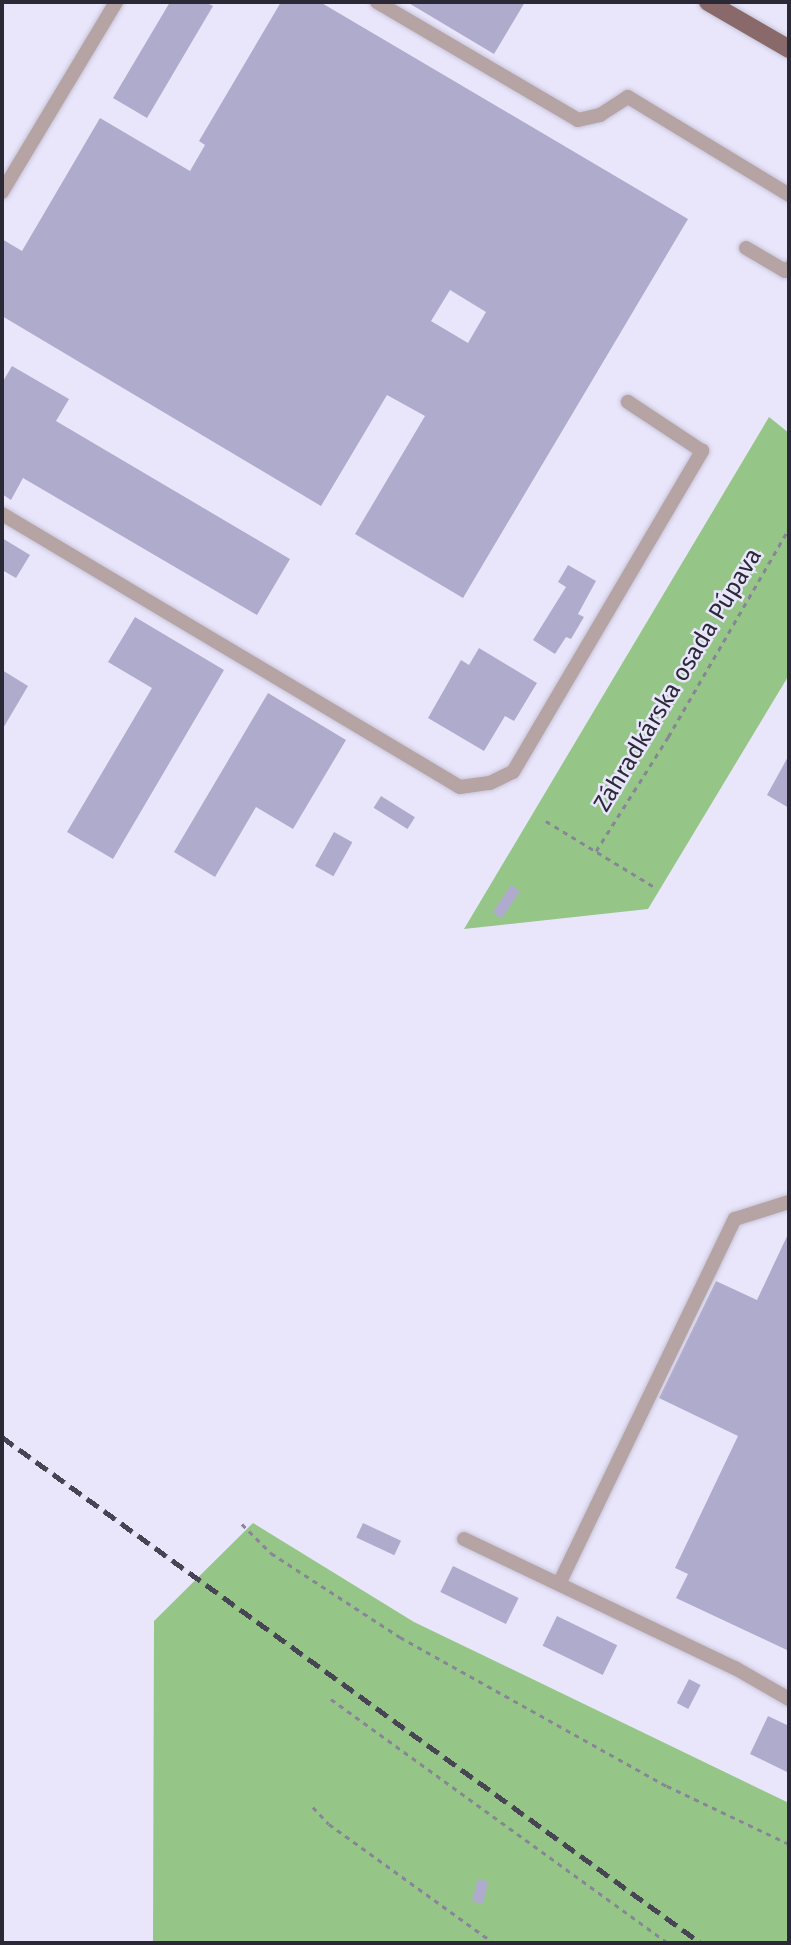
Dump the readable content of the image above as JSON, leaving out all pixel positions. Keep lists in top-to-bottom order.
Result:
{
  "streets": {
    "path": ["Záhradkárska osada Púpava"]
  }
}
